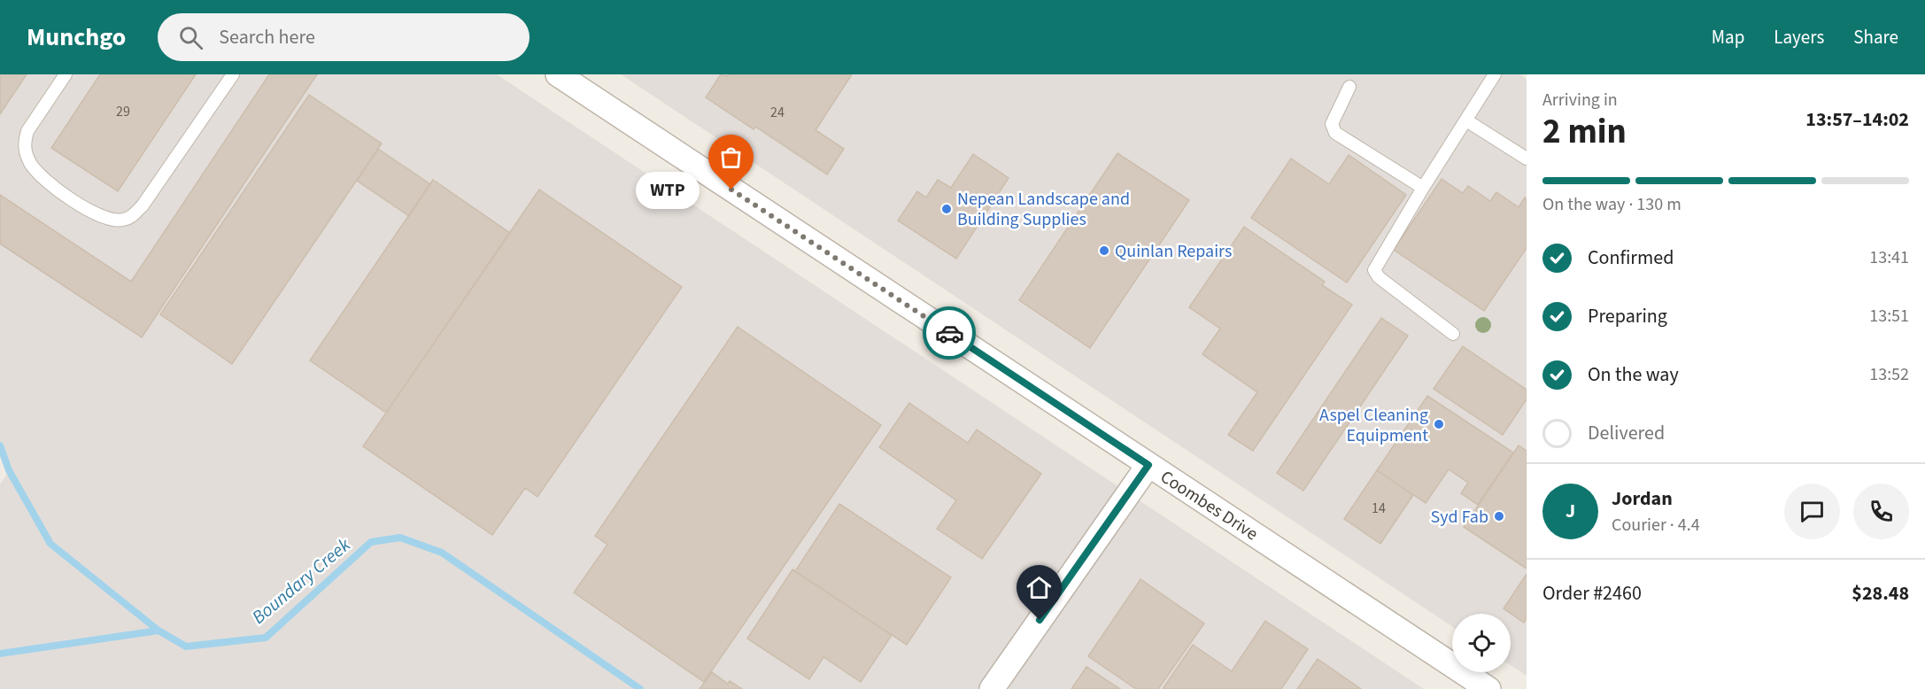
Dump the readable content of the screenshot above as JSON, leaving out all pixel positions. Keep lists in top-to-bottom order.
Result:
{
  "streets": {
    "street": ["Coombes Drive"]
  },
  "water": ["Boundary Creek"],
  "places": [
    "WTP",
    "Nepean Landscape and Building Supplies",
    "Quinlan Repairs",
    "Aspel Cleaning Equipment",
    "Syd Fab"
  ],
  "house_numbers": ["29", "24", "14"],
  "page": {
    "header": "Munchgo",
    "search": "Search here",
    "nav": ["Map", "Layers", "Share"],
    "heading": ["2 min", "Arriving in", "13:57–14:02"],
    "panel": [
      "Jordan",
      "Courier · 4.4",
      "Order #2460",
      "$28.48"
    ],
    "bar": "On the way · 130 m",
    "bubble": "WTP",
    "list": [
      ["Confirmed", "13:41"],
      ["Preparing", "13:51"],
      ["On the way", "13:52"],
      "Delivered"
    ],
    "round": "J"
  }
}
